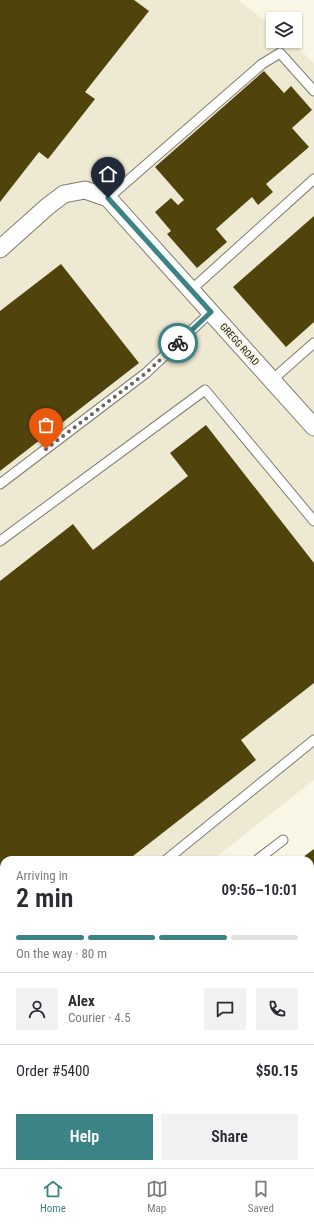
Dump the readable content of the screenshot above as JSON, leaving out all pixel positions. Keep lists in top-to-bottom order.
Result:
{
  "streets": {
    "street": ["GREGG ROAD"]
  },
  "page": {
    "heading": ["2 min", "Arriving in", "09:56–10:01"],
    "panel": [
      "Alex",
      "Courier · 4.5",
      "Order #5400",
      "$50.15"
    ],
    "bar": "On the way · 80 m",
    "buttons": ["Help", "Share"],
    "tabs": ["Home", "Map", "Saved"]
  }
}
